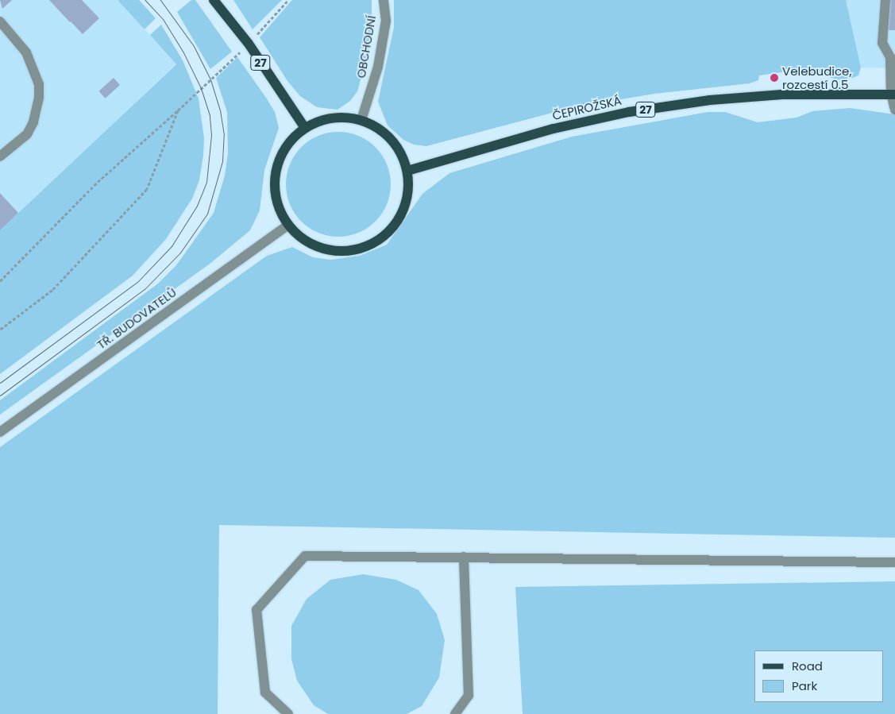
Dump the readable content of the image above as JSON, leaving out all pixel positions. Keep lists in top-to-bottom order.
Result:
{
  "streets": {
    "main road": ["27", "ČEPIROŽSKÁ"],
    "street": ["OBCHODNÍ", "TŘ. BUDOVATELŮ"]
  },
  "crossings": [
    ["OBCHODNÍ", "27"],
    ["OBCHODNÍ", "ČEPIROŽSKÁ"],
    ["OBCHODNÍ", "TŘ. BUDOVATELŮ"],
    ["27", "ČEPIROŽSKÁ"],
    ["27", "TŘ. BUDOVATELŮ"],
    ["ČEPIROŽSKÁ", "TŘ. BUDOVATELŮ"]
  ],
  "places": ["Velebudice, rozcestí 0.5"],
  "legend": ["Road", "Park"]
}
